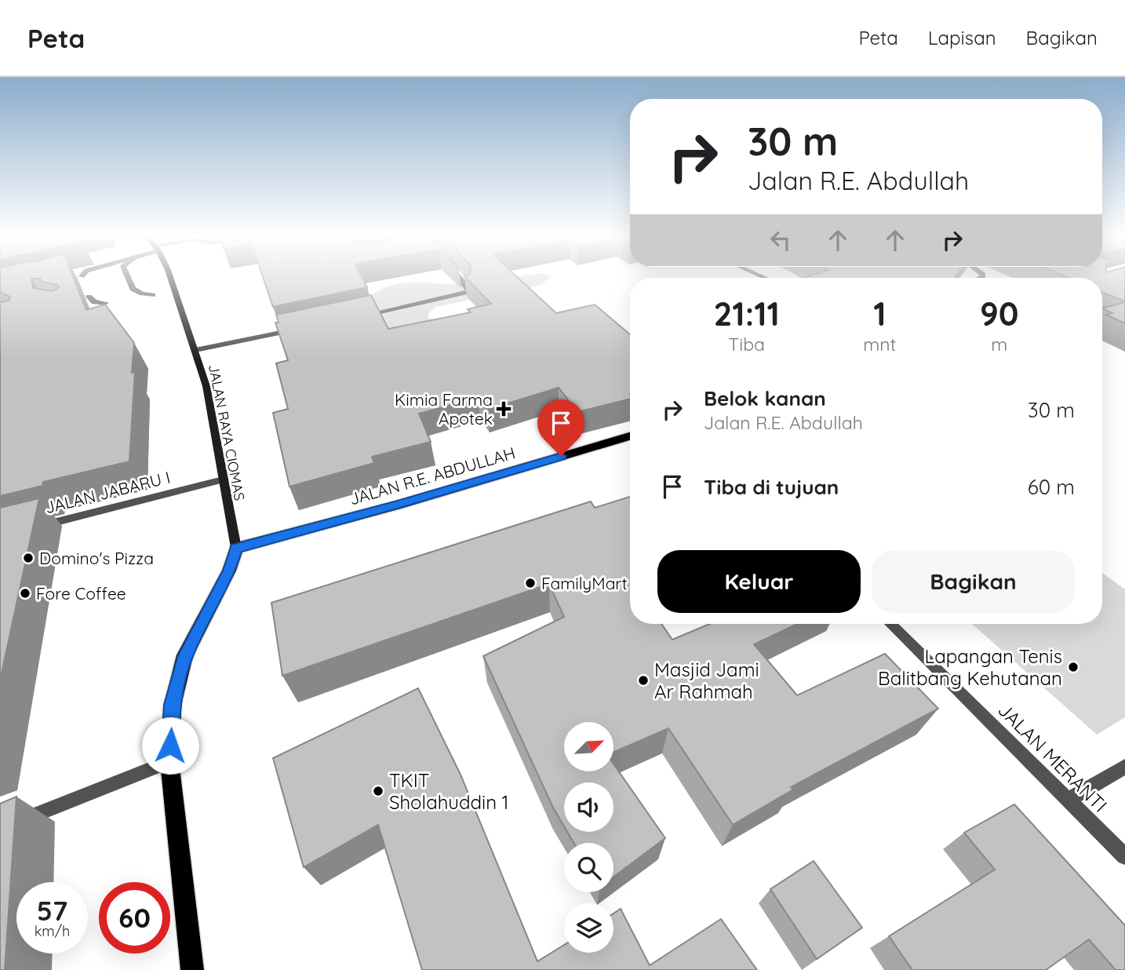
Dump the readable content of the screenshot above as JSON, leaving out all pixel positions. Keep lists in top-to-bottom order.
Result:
{
  "streets": {
    "main road": ["JALAN RAYA CIOMAS", "JALAN R.E. ABDULLAH"],
    "street": ["JALAN JABARU I", "JALAN MERANTI"]
  },
  "crossings": [
    ["JALAN RAYA CIOMAS", "JALAN R.E. ABDULLAH"],
    ["JALAN RAYA CIOMAS", "JALAN JABARU I"]
  ],
  "places": {
    "health": ["Kimia Farma Apotek"],
    "other": [
      "Domino's Pizza",
      "FamilyMart",
      "Fore Coffee",
      "Lapangan Tenis Balitbang Kehutanan",
      "Masjid Jami Ar Rahmah",
      "TKIT Sholahuddin 1"
    ]
  },
  "north": "top right",
  "page": {
    "header": "Peta",
    "nav": ["Peta", "Lapisan", "Bagikan"],
    "turn": ["30 m", "Jalan R.E. Abdullah"],
    "eta": [
      "21:11",
      "Tiba",
      "1",
      "mnt",
      "90",
      "m"
    ],
    "list": [
      {
        "name": "Belok kanan",
        "note": "Jalan R.E. Abdullah",
        "value": "30 m"
      },
      {
        "name": "Tiba di tujuan",
        "value": "60 m"
      }
    ],
    "buttons": ["Keluar", "Bagikan"],
    "speed": "57 km/h",
    "limit": "60"
  }
}
